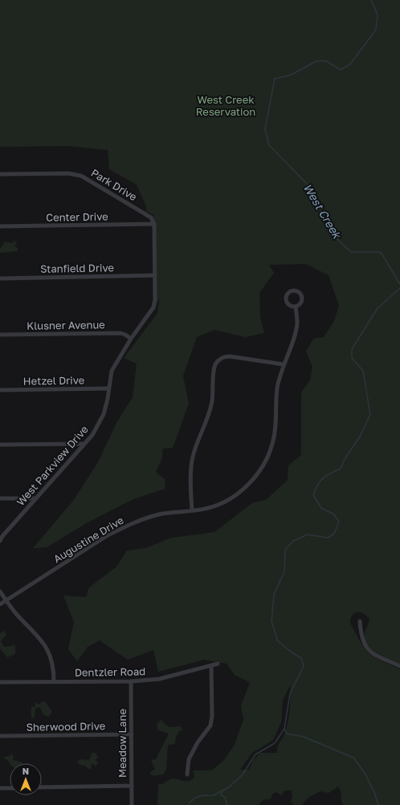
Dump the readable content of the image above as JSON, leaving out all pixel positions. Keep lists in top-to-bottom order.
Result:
{
  "streets": {
    "street": [
      "Park Drive",
      "Center Drive",
      "Stanfield Drive",
      "Klusner Avenue",
      "Hetzel Drive",
      "West Parkview Drive",
      "Augustine Drive",
      "Dentzler Road",
      "Sherwood Drive",
      "Meadow Lane"
    ]
  },
  "crossings": [
    ["Park Drive", "Center Drive"],
    ["Park Drive", "West Parkview Drive"],
    ["Center Drive", "West Parkview Drive"],
    ["Stanfield Drive", "West Parkview Drive"],
    ["Klusner Avenue", "West Parkview Drive"],
    ["Hetzel Drive", "West Parkview Drive"],
    ["Dentzler Road", "Meadow Lane"],
    ["Sherwood Drive", "Meadow Lane"]
  ],
  "water": ["West Creek"],
  "parks": ["West Creek Reservation"],
  "north": "top"
}
